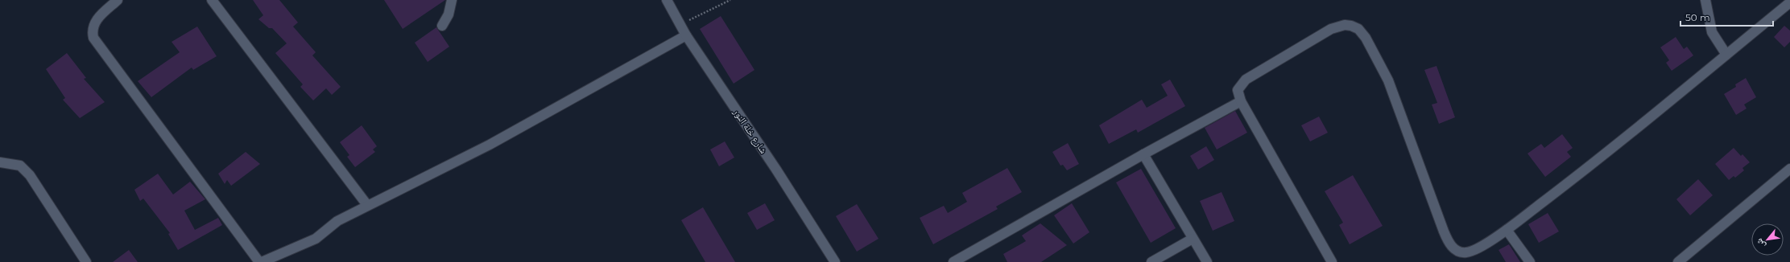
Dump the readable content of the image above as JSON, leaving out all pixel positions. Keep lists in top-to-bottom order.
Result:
{
  "streets": {
    "street": ["شارع خلة النور"]
  },
  "scale_bar": "50 m",
  "north": "bottom left"
}
